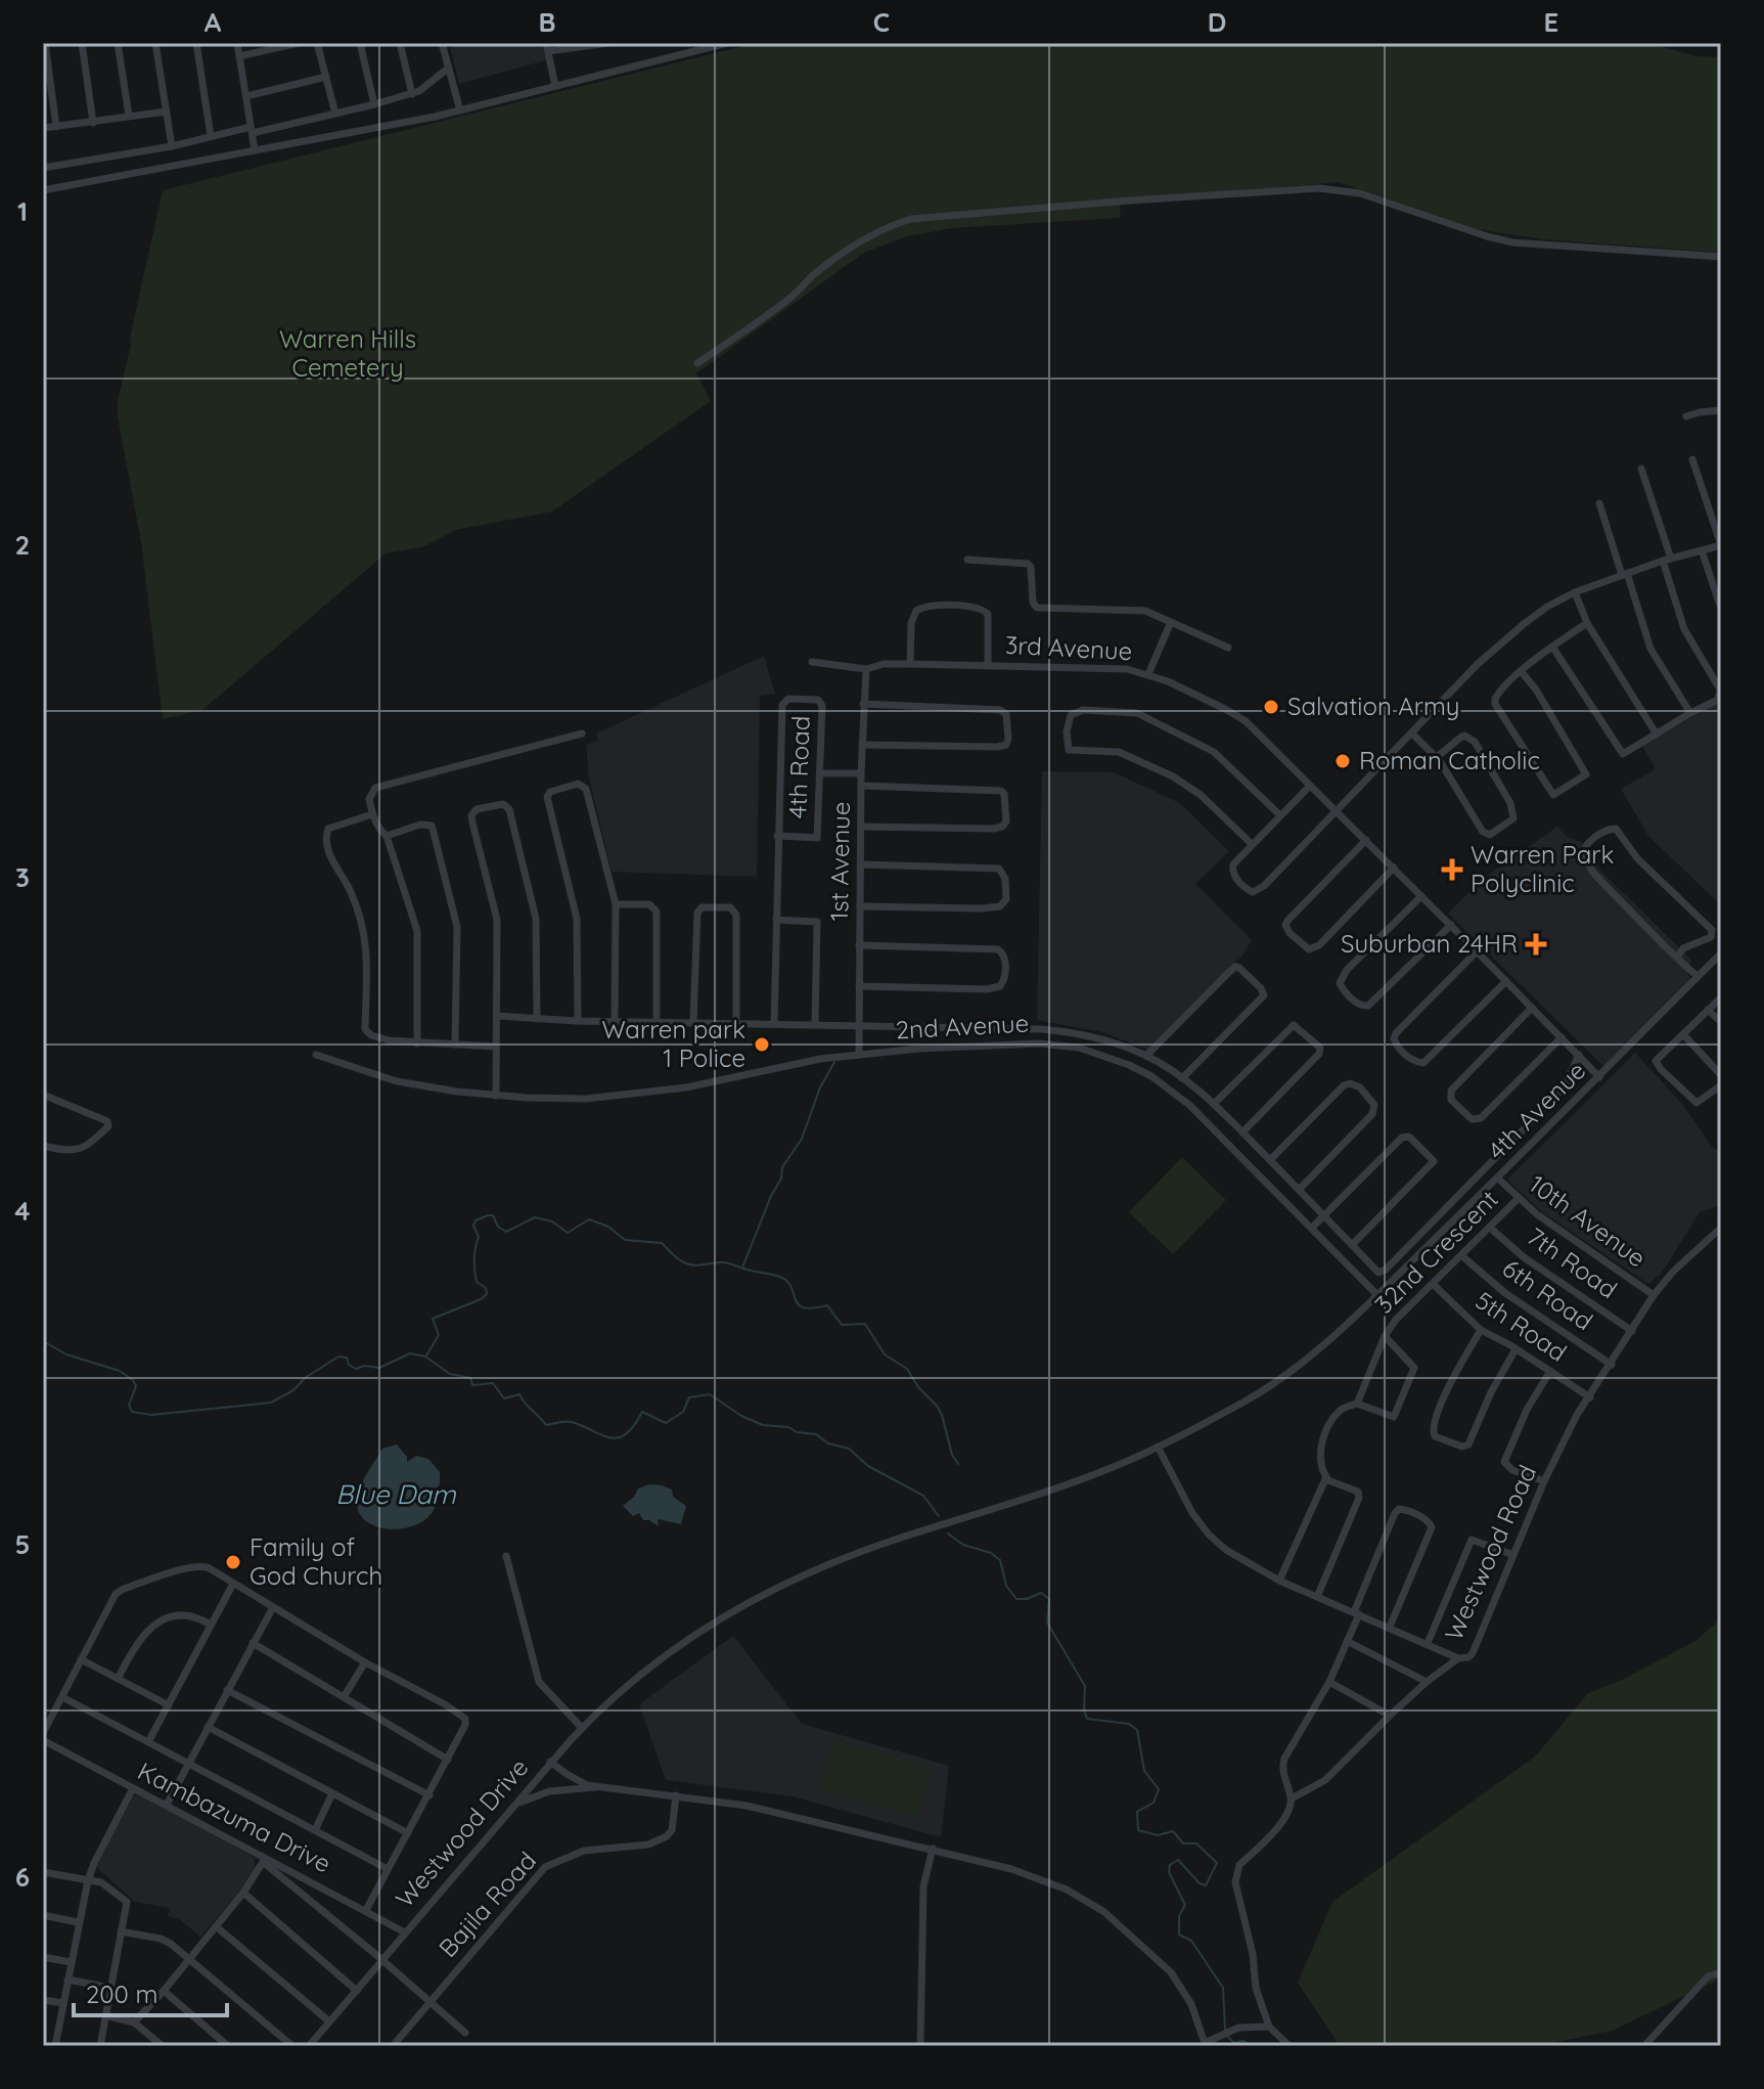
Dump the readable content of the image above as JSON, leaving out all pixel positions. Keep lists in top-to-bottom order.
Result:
{
  "streets": {
    "street": [
      "3rd Avenue",
      "4th Road",
      "1st Avenue",
      "2nd Avenue",
      "4th Avenue",
      "10th Avenue",
      "32nd Crescent",
      "7th Road",
      "6th Road",
      "5th Road",
      "Westwood Road",
      "Kambazuma Drive",
      "Westwood Drive",
      "Bajila Road"
    ]
  },
  "crossings": [
    ["3rd Avenue", "1st Avenue"],
    ["3rd Avenue", "4th Avenue"],
    ["1st Avenue", "2nd Avenue"],
    ["2nd Avenue", "4th Avenue"],
    ["4th Avenue", "10th Avenue"],
    ["4th Avenue", "Westwood Road"],
    ["4th Avenue", "Westwood Drive"],
    ["10th Avenue", "32nd Crescent"],
    ["10th Avenue", "Westwood Road"],
    ["32nd Crescent", "7th Road"],
    ["32nd Crescent", "6th Road"],
    ["32nd Crescent", "5th Road"],
    ["7th Road", "Westwood Road"],
    ["6th Road", "Westwood Road"],
    ["5th Road", "Westwood Road"],
    ["Kambazuma Drive", "Westwood Drive"],
    ["Westwood Drive", "Bajila Road"]
  ],
  "water": ["Blue Dam"],
  "parks": ["Warren Hills Cemetery"],
  "places": {
    "other": [
      "Salvation Army",
      "Roman Catholic",
      "Warren park 1 Police",
      "Family of God Church"
    ],
    "health": ["Warren Park Polyclinic", "Suburban 24HR"]
  },
  "scale_bar": "200 m",
  "grid": {
    "columns": [
      "A",
      "B",
      "C",
      "D",
      "E"
    ],
    "rows": [
      "1",
      "2",
      "3",
      "4",
      "5",
      "6"
    ]
  }
}
